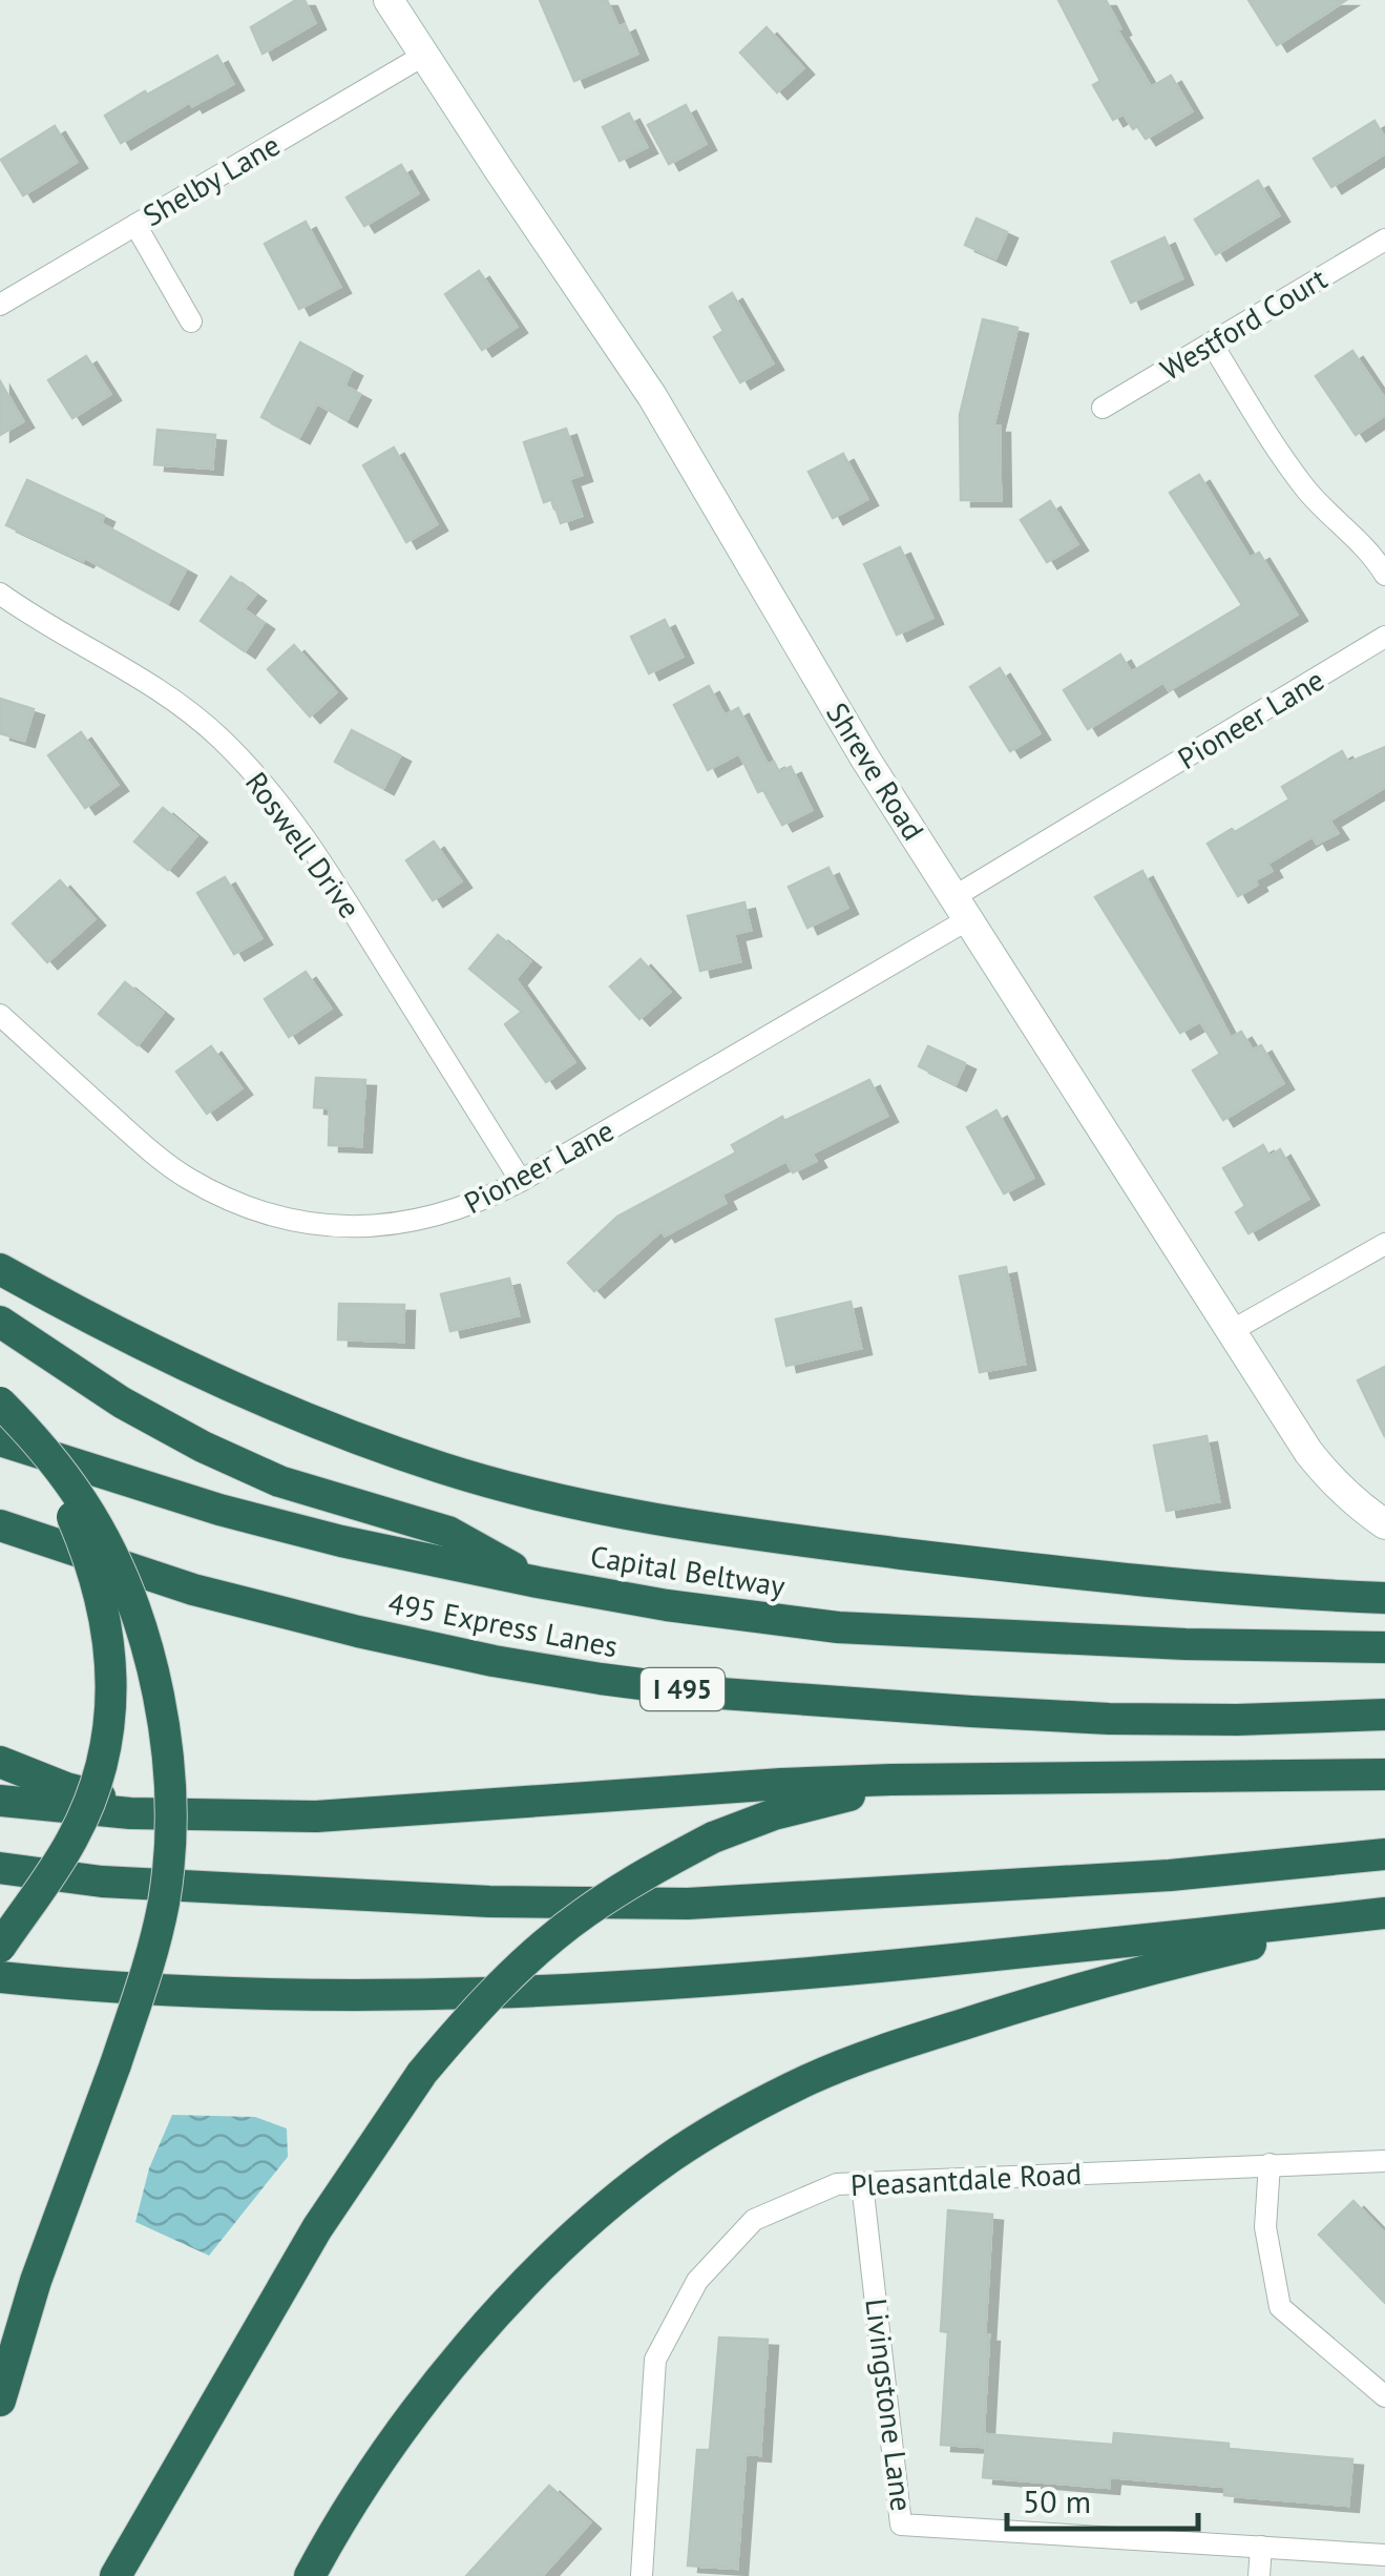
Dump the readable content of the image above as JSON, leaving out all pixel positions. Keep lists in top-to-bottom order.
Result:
{
  "streets": {
    "highway": ["Capital Beltway", "495 Express Lanes", "I 495"],
    "main road": ["Shreve Road"],
    "street": [
      "Shelby Lane",
      "Westford Court",
      "Pioneer Lane",
      "Roswell Drive",
      "Pleasantdale Road",
      "Livingstone Lane"
    ]
  },
  "crossings": [
    ["Shelby Lane", "Shreve Road"],
    ["Pioneer Lane", "Shreve Road"],
    ["Pioneer Lane", "Roswell Drive"],
    ["Pleasantdale Road", "Livingstone Lane"]
  ],
  "scale_bar": "50 m"
}
